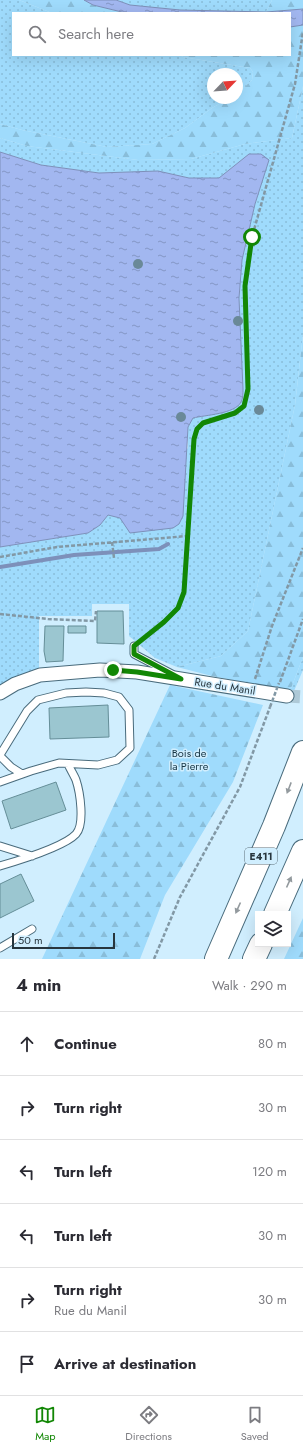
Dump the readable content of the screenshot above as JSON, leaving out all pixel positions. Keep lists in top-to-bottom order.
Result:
{
  "streets": {
    "highway": ["E411"],
    "street": ["Rue du Manil"]
  },
  "parks": ["Bois de la Pierre"],
  "scale_bar": "50 m",
  "north": "top right",
  "page": {
    "search": "Search here",
    "scale": "50 m",
    "heading": ["4 min", "Walk · 290 m"],
    "list": [
      ["Continue", "80 m"],
      ["Turn right", "30 m"],
      ["Turn left", "120 m"],
      ["Turn left", "30 m"],
      ["Turn right", "Rue du Manil", "30 m"],
      "Arrive at destination"
    ],
    "nav": ["Map", "Directions", "Saved"]
  }
}
